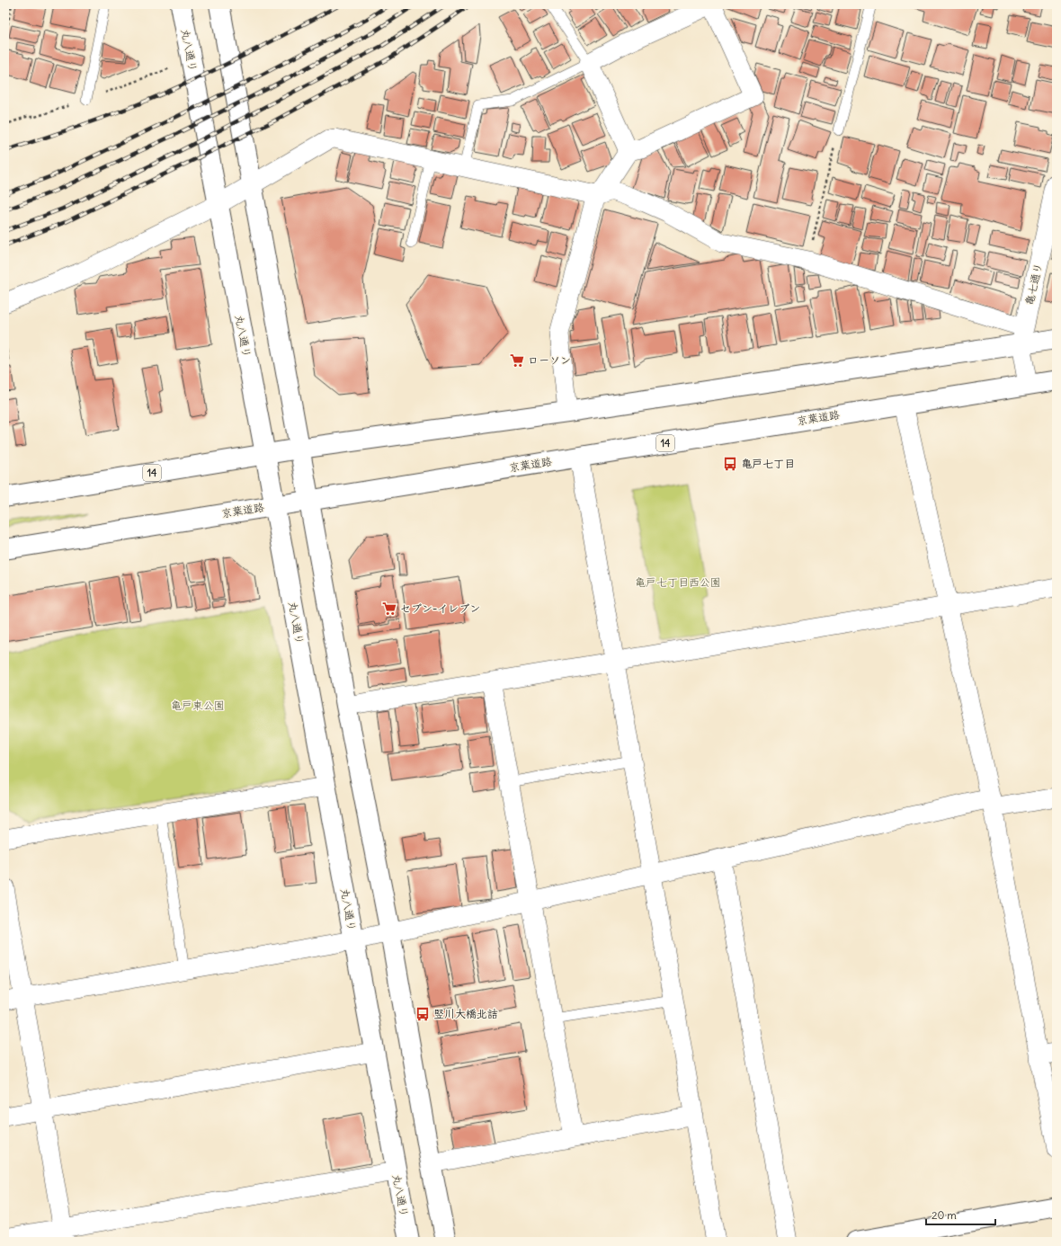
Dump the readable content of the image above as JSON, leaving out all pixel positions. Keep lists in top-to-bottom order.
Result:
{
  "streets": {
    "main road": ["丸八通り", "京葉道路", "14"],
    "street": ["亀七通り"]
  },
  "crossings": [
    ["丸八通り", "京葉道路"],
    ["丸八通り", "14"],
    ["亀七通り", "京葉道路"],
    ["亀七通り", "14"]
  ],
  "parks": ["亀戸七丁目西公園", "亀戸東公園"],
  "places": {
    "supermarket": ["ローソン", "セブン-イレブン"],
    "bus stop": ["亀戸七丁目", "竪川大橋北詰"]
  },
  "scale_bar": "20 m"
}
